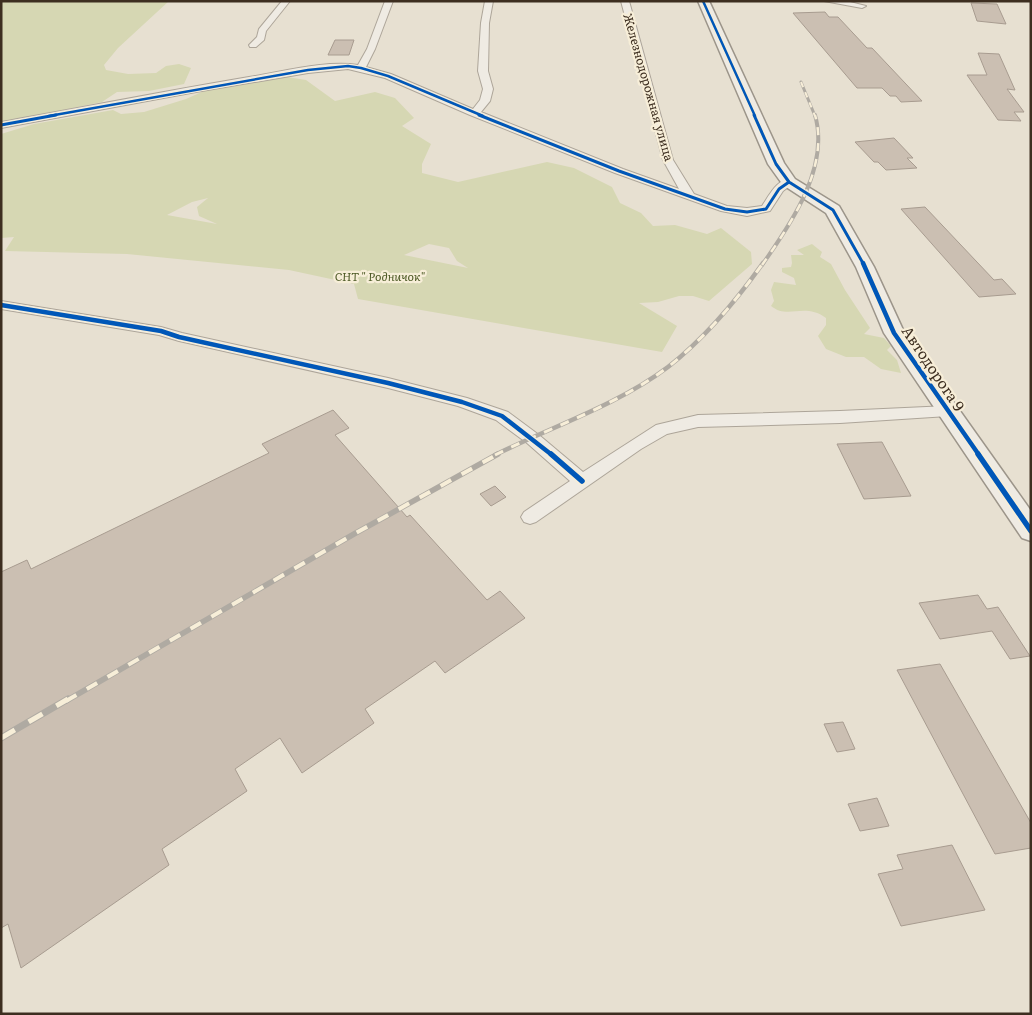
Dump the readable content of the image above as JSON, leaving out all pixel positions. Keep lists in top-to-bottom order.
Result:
{
  "streets": {
    "street": ["Железнодорожная улица", "Автодорога 9"]
  },
  "parks": ["СНТ \" Родничок\""]
}
